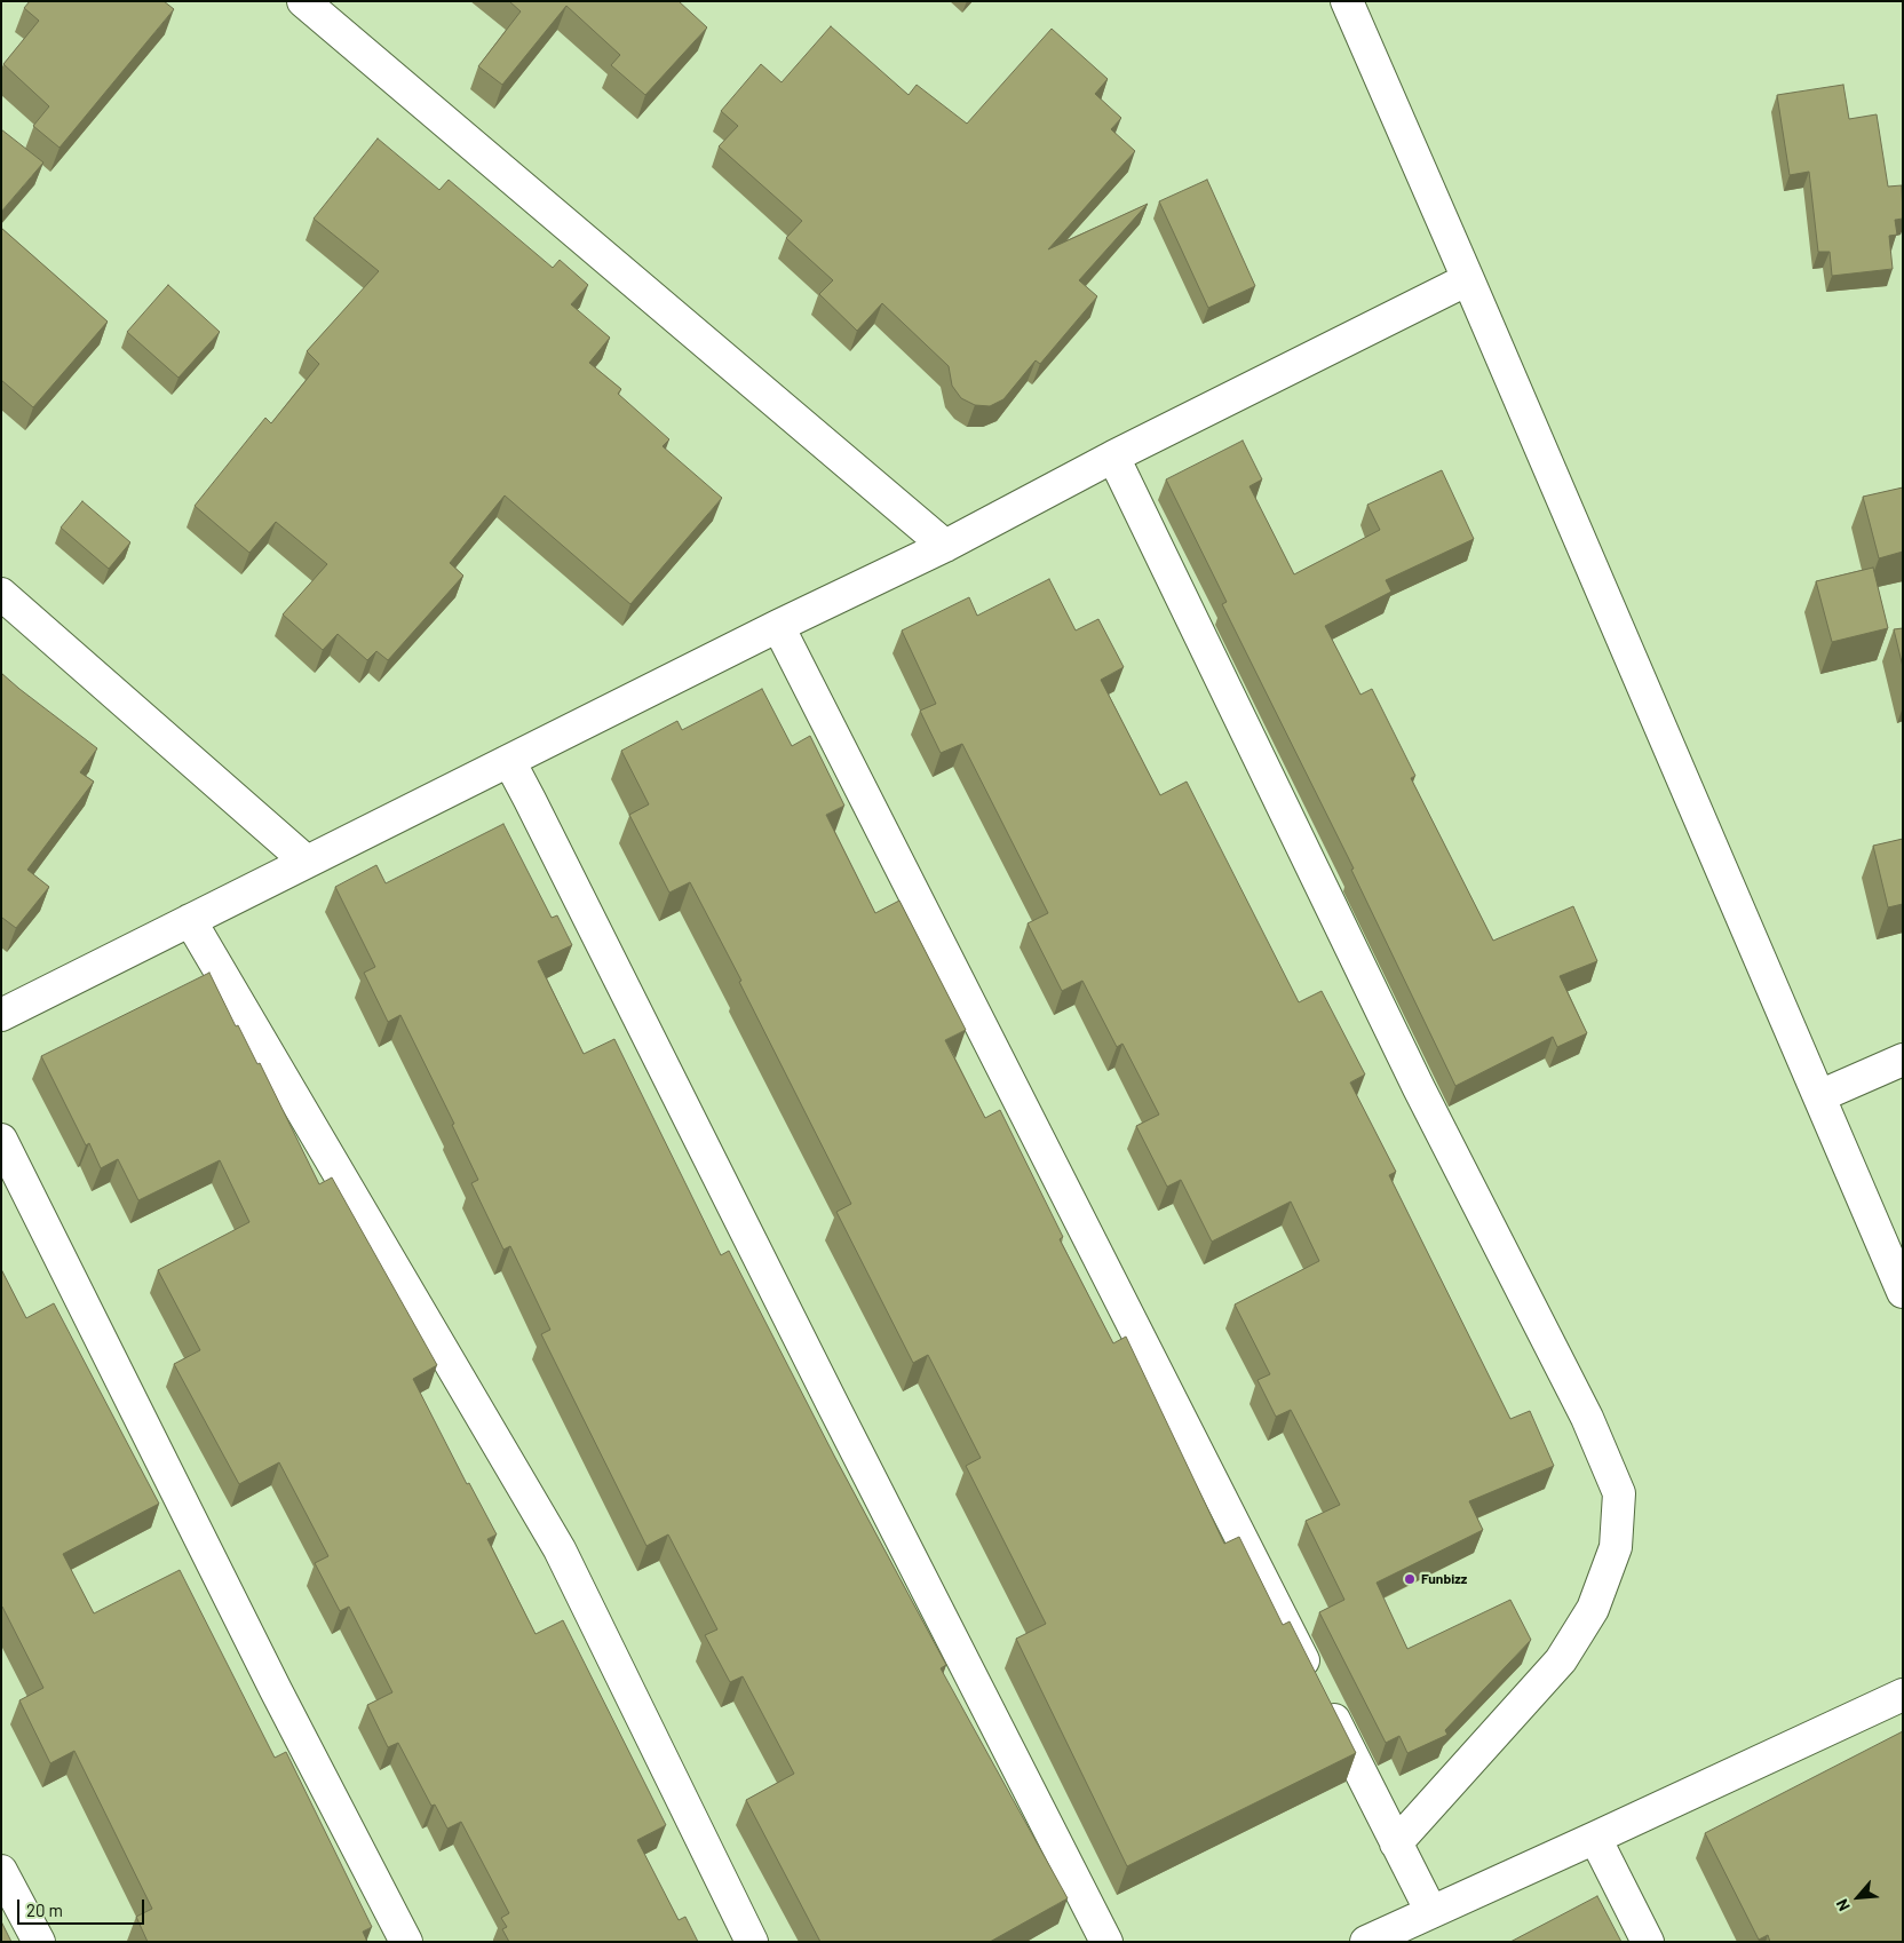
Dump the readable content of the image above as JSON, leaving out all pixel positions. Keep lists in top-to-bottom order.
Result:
{
  "places": ["Funbizz"],
  "scale_bar": "20 m",
  "north": "bottom left"
}
